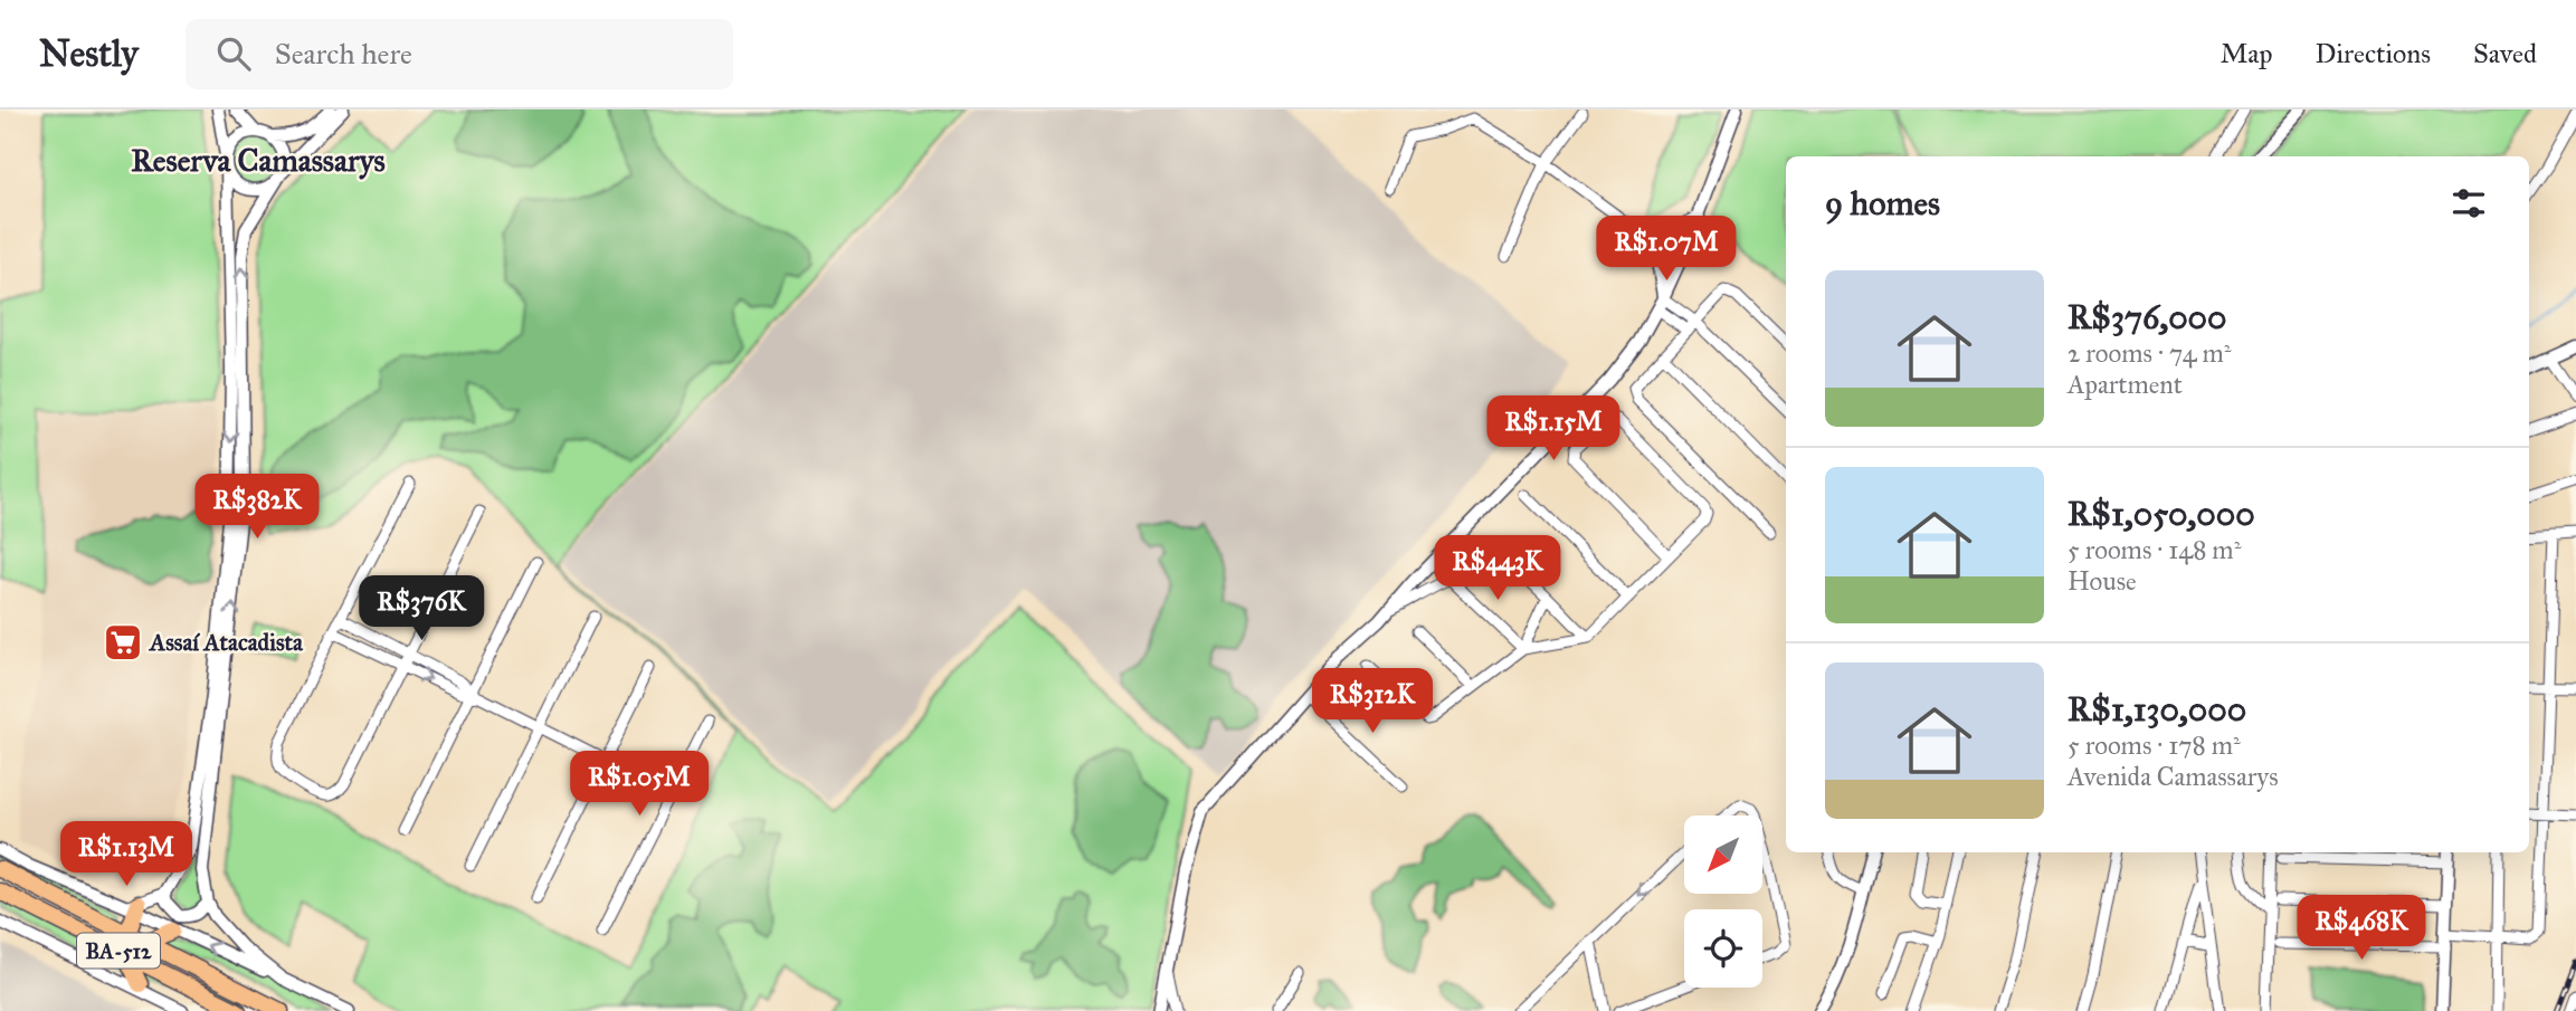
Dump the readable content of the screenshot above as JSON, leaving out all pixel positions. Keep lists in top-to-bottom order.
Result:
{
  "streets": {
    "main road": ["BA-512"]
  },
  "districts": ["Reserva Camassarys"],
  "places": {
    "supermarket": ["Assaí Atacadista"]
  },
  "north": "bottom left",
  "page": {
    "header": "Nestly",
    "search": "Search here",
    "nav": ["Map", "Directions", "Saved"],
    "heading": "9 homes",
    "price": [
      "R$1.07M",
      "R$1.15M",
      "R$382K",
      "R$443K",
      "R$376K",
      "R$312K",
      "R$1.05M",
      "R$1.13M",
      "R$468K"
    ],
    "list": [
      {
        "name": "R$376,000",
        "note": "2 rooms · 74 m² · Apartment"
      },
      {
        "name": "R$1,050,000",
        "note": "5 rooms · 148 m² · House"
      },
      {
        "name": "R$1,130,000",
        "note": "5 rooms · 178 m² · Avenida Camassarys"
      }
    ]
  }
}
